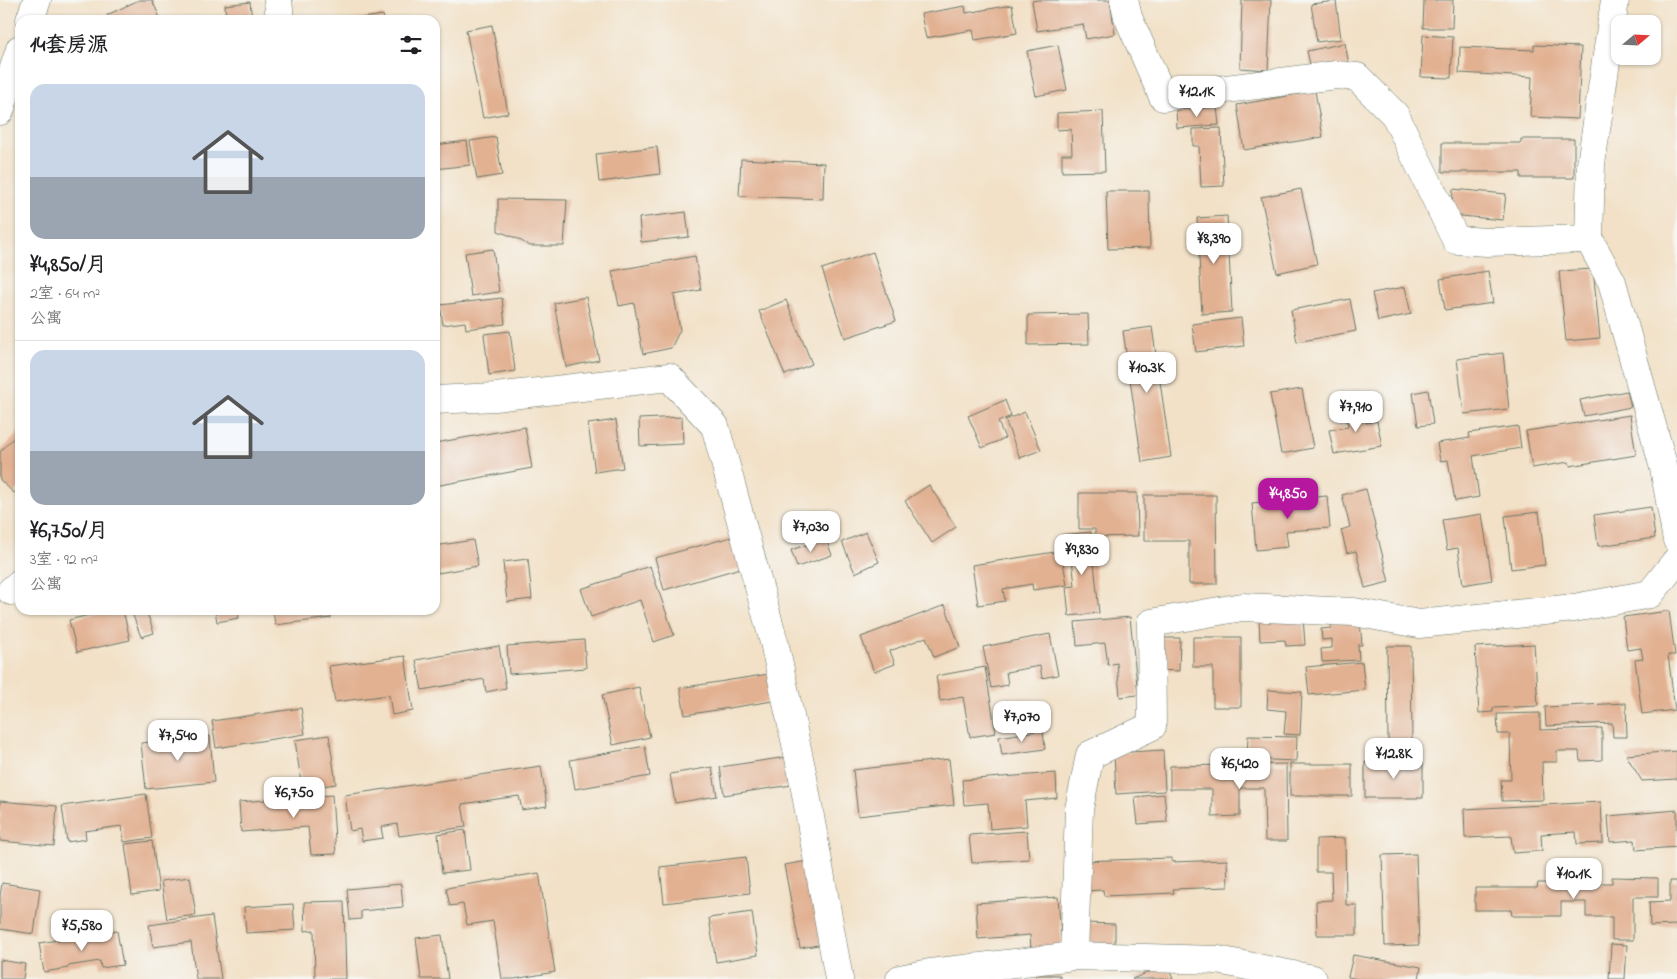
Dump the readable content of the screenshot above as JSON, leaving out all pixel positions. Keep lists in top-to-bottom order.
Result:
{
  "north": "right",
  "page": {
    "heading": "14套房源",
    "list": [
      {
        "name": "¥4,850/月",
        "note": "2室 · 64 m² · 公寓"
      },
      {
        "name": "¥6,750/月",
        "note": "3室 · 92 m² · 公寓"
      }
    ],
    "price": [
      "¥12.1K",
      "¥8,390",
      "¥10.3K",
      "¥7,910",
      "¥4,850",
      "¥7,030",
      "¥9,830",
      "¥7,070",
      "¥7,540",
      "¥12.8K",
      "¥6,420",
      "¥6,750",
      "¥10.1K",
      "¥5,580"
    ]
  }
}
